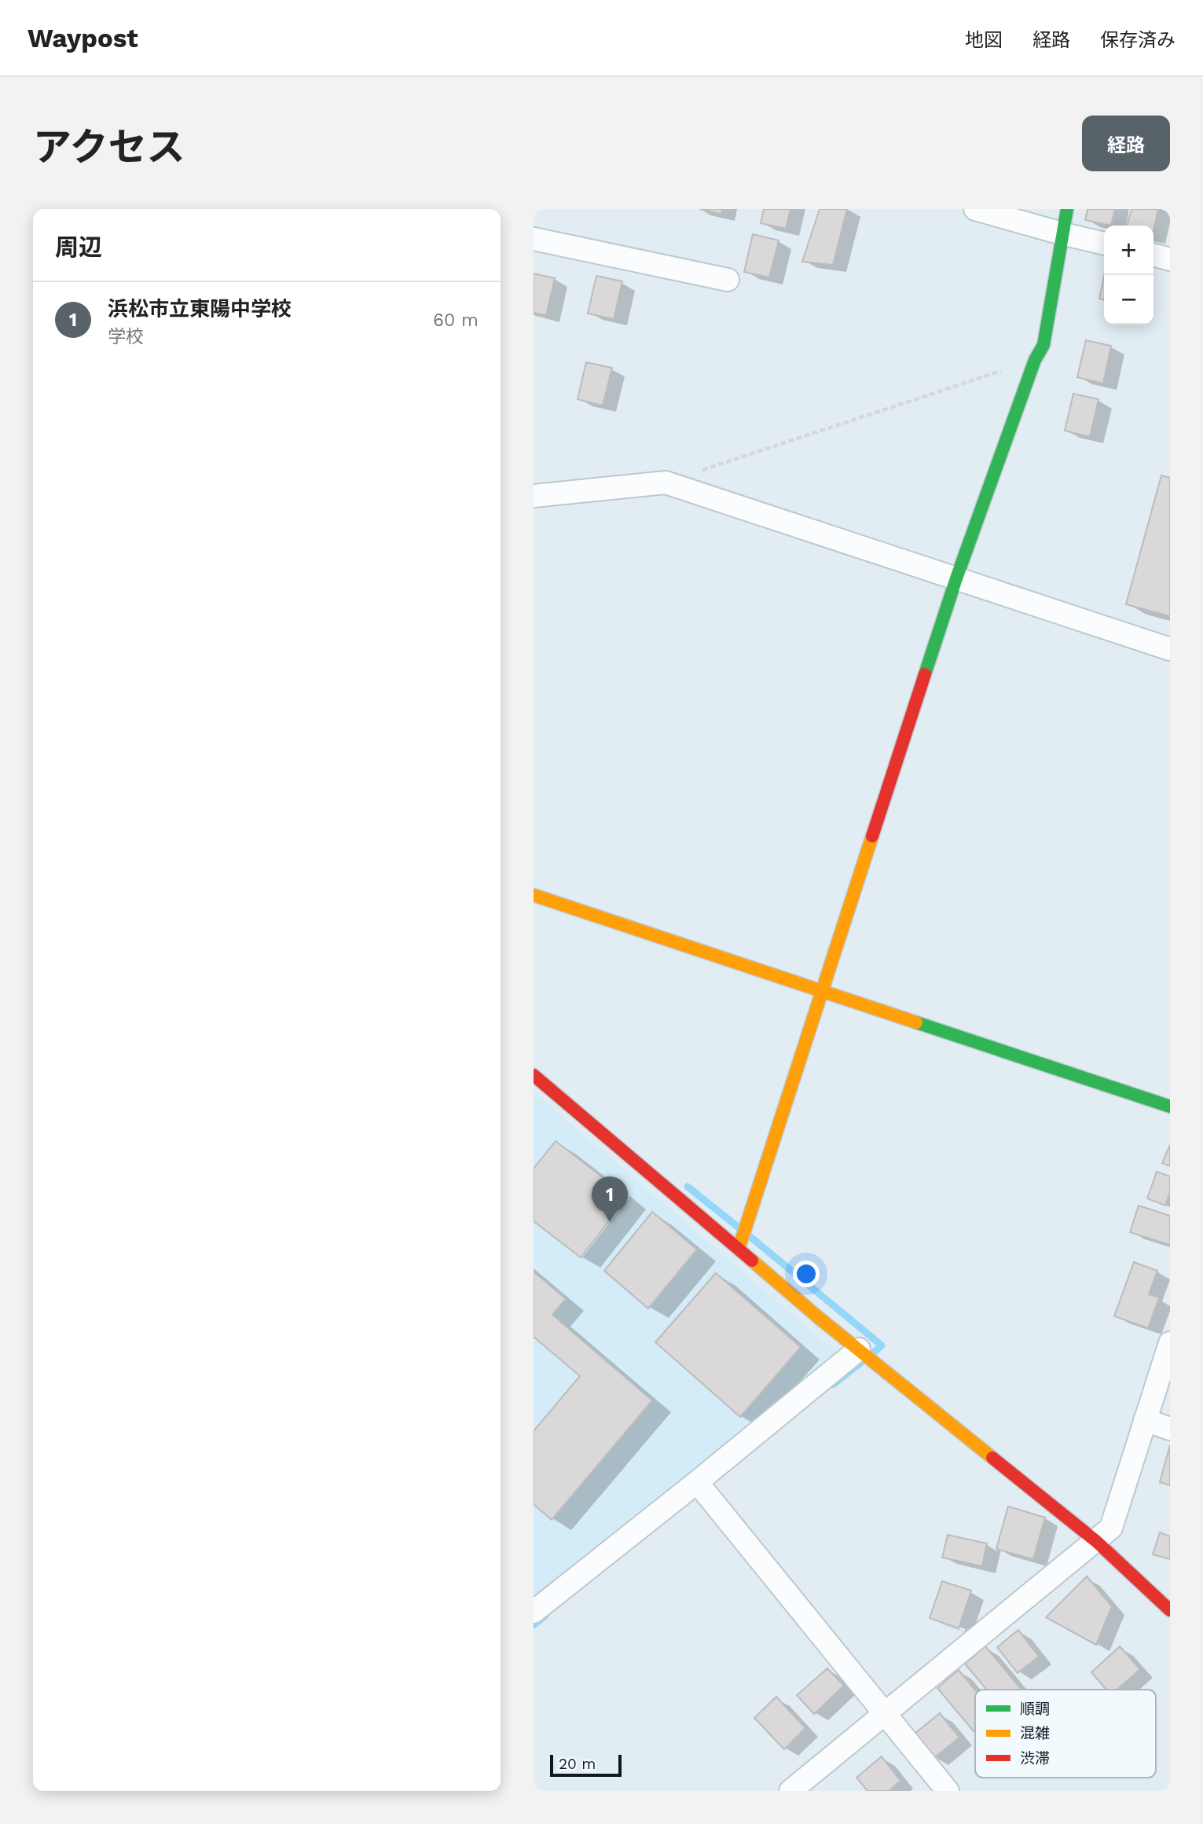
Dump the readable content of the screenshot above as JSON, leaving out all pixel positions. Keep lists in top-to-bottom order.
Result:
{
  "legend": ["順調", "混雑", "渋滞"],
  "scale_bar": "20 m",
  "page": {
    "header": "Waypost",
    "nav": ["地図", "経路", "保存済み"],
    "title": "アクセス",
    "buttons": "経路",
    "heading": "周辺",
    "map_buttons": ["+", "−"],
    "list": [
      {
        "mark": "1",
        "name": "浜松市立東陽中学校",
        "note": "学校",
        "value": "60 m"
      }
    ],
    "pins": "1",
    "scale": "20 m"
  }
}
